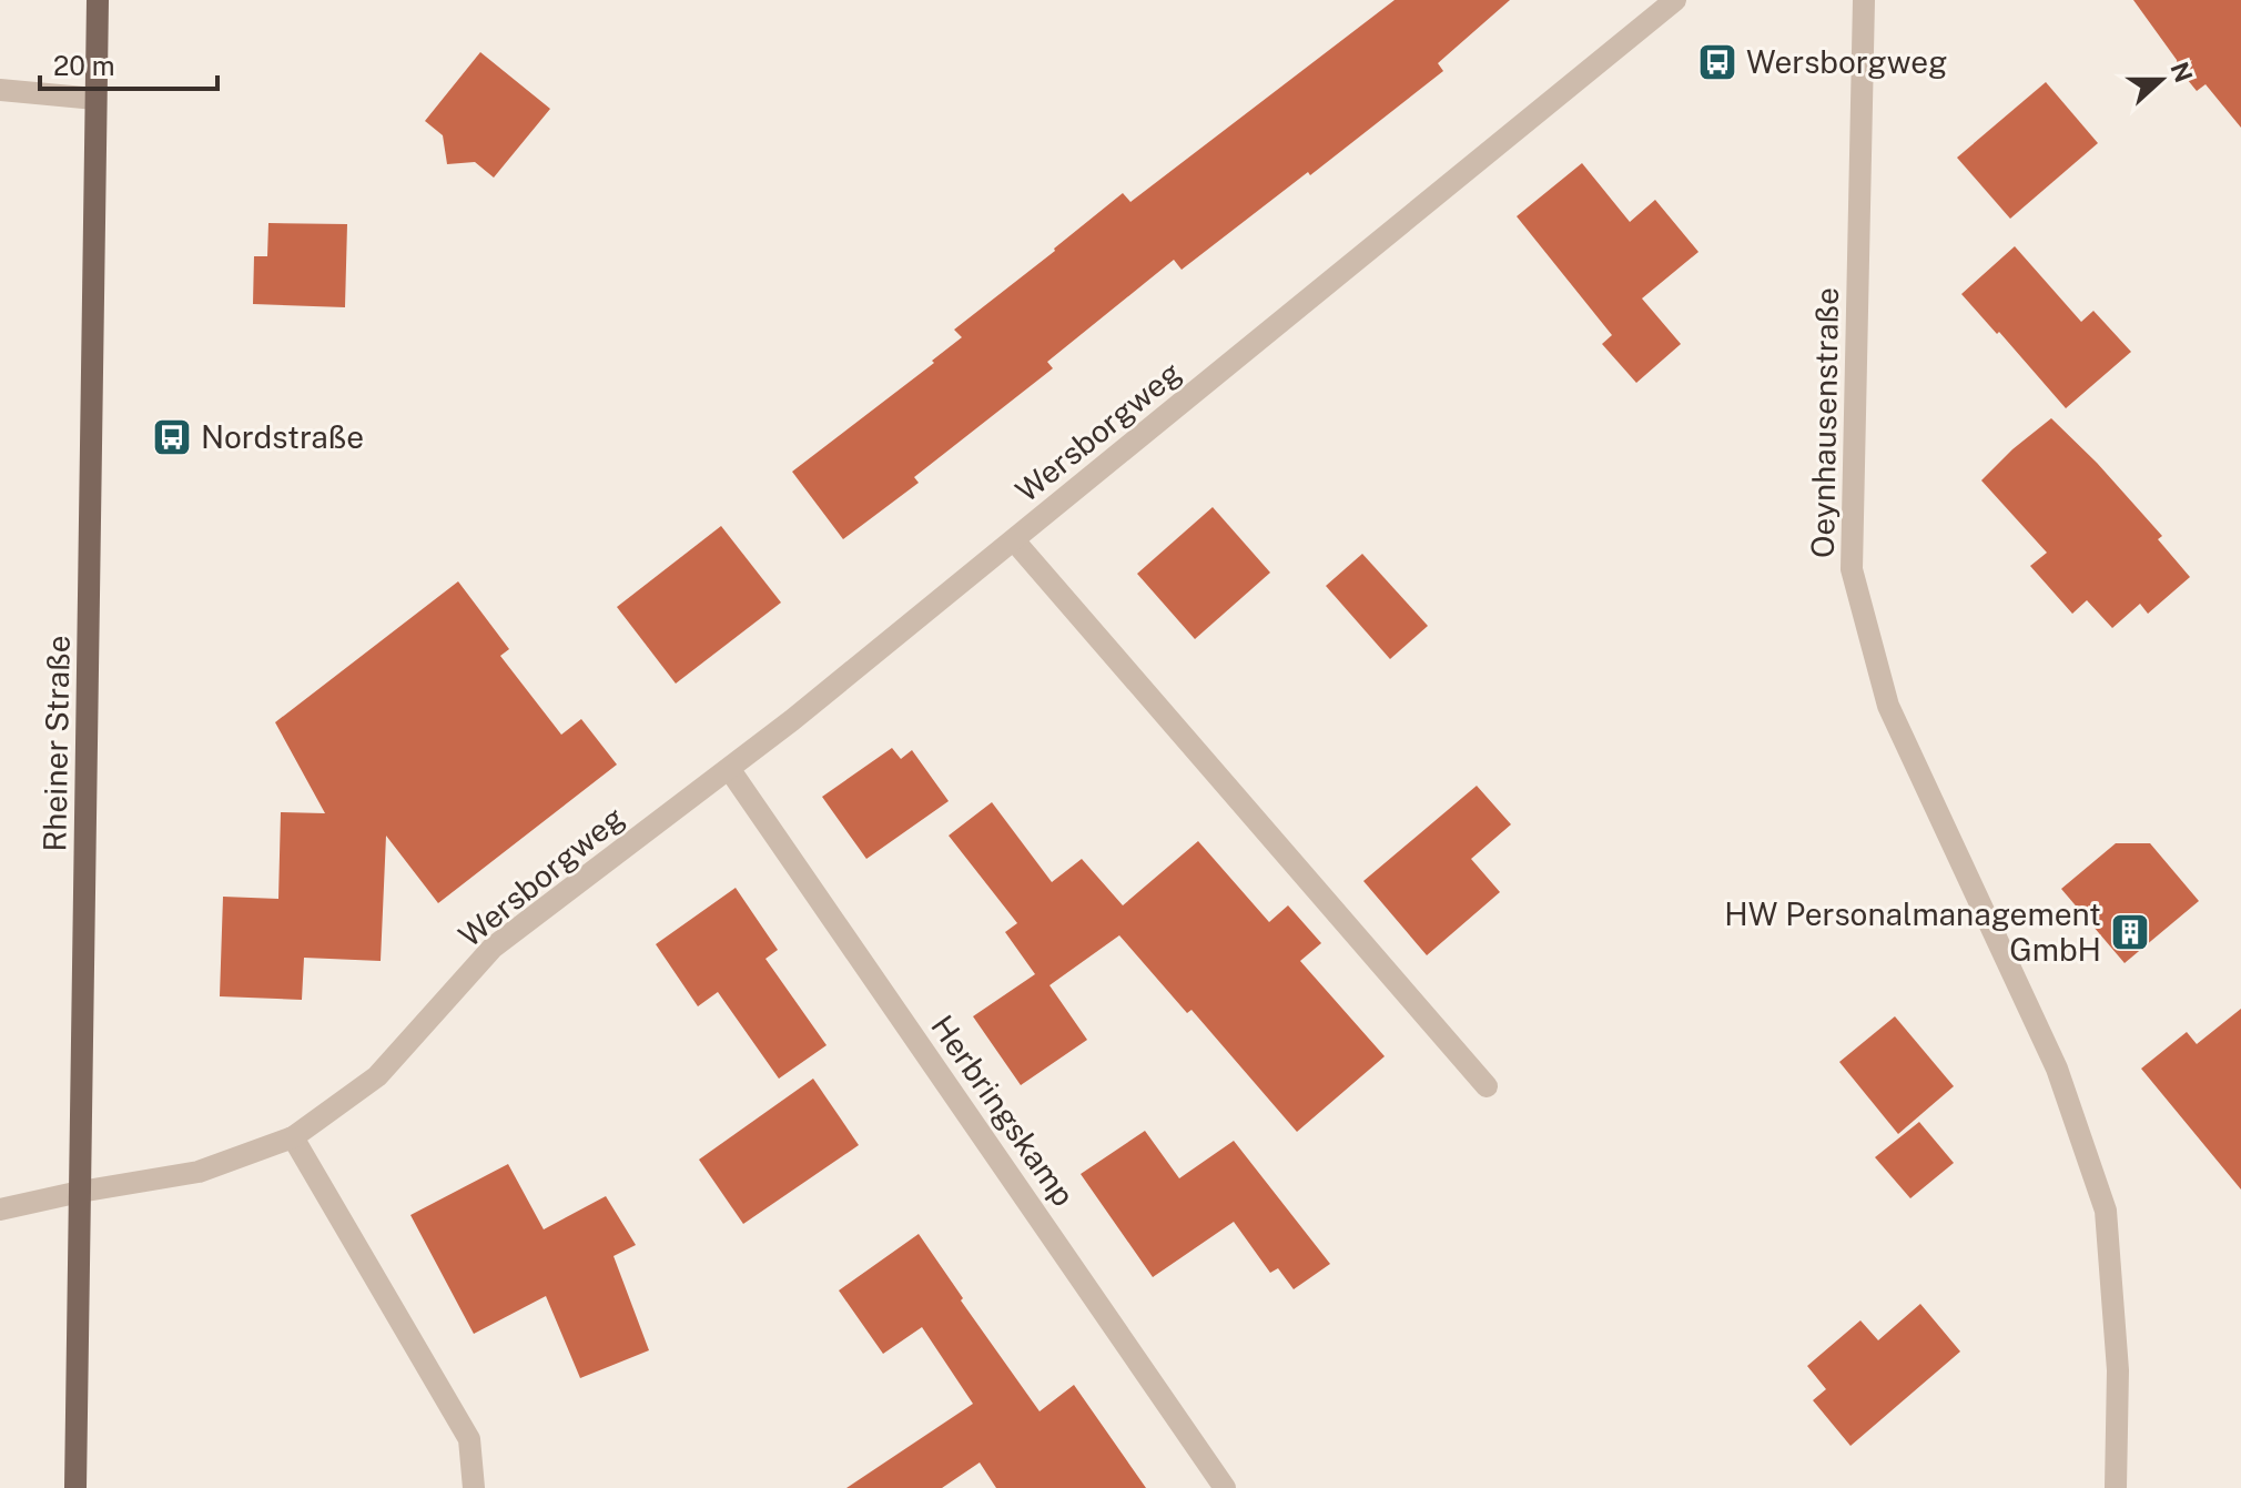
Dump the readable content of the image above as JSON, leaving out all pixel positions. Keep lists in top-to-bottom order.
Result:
{
  "streets": {
    "main road": ["Rheiner Straße"],
    "street": ["Oeynhausenstraße", "Wersborgweg", "Herbringskamp"]
  },
  "crossings": [
    ["Wersborgweg", "Rheiner Straße"],
    ["Wersborgweg", "Herbringskamp"]
  ],
  "places": {
    "bus stop": ["Wersborgweg", "Nordstraße"],
    "building": ["HW Personalmanagement GmbH"]
  },
  "scale_bar": "20 m",
  "north": "right"
}
